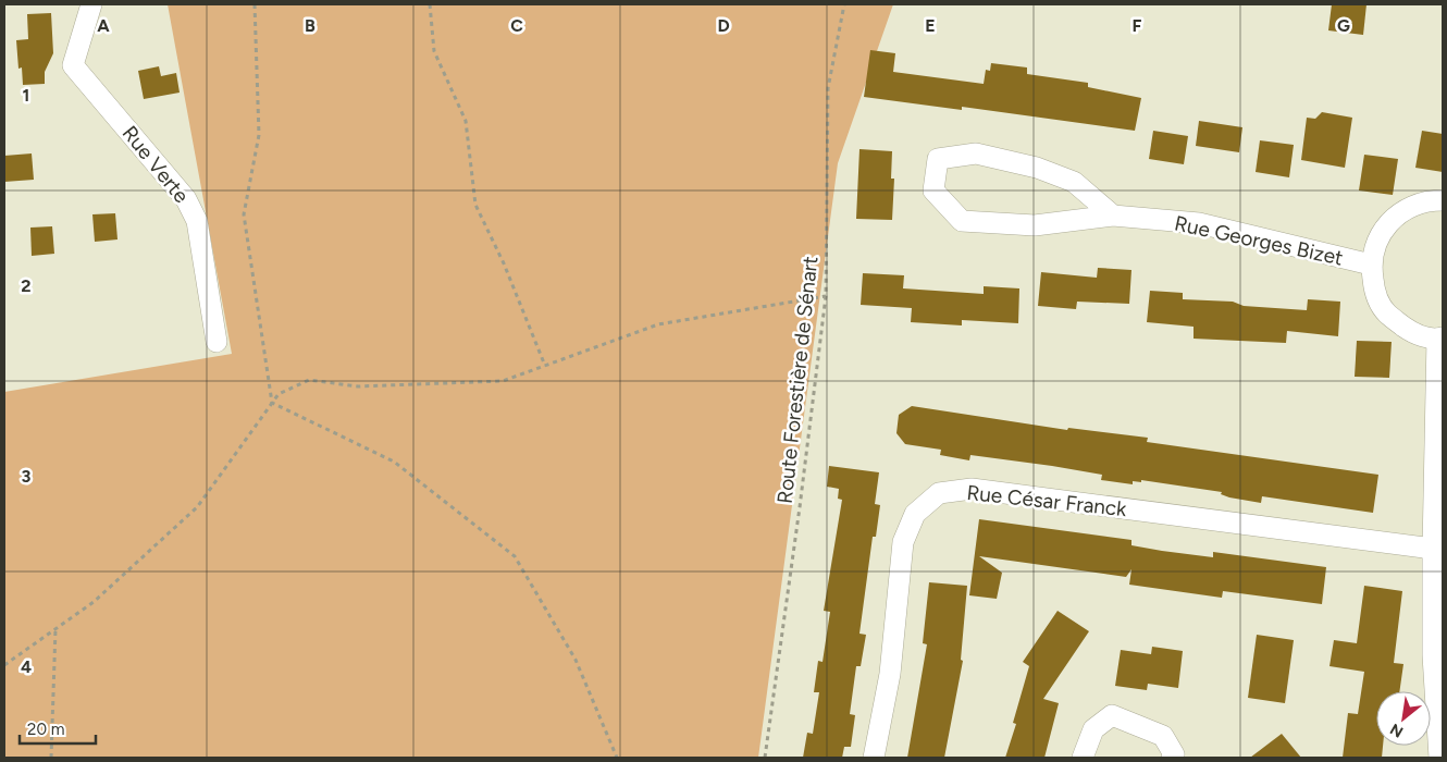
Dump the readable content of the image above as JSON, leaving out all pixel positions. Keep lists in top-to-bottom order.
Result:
{
  "streets": {
    "street": ["Rue Verte", "Rue Georges Bizet", "Rue César Franck"],
    "path": ["Route Forestière de Sénart"]
  },
  "scale_bar": "20 m",
  "north": "bottom left",
  "grid": {
    "columns": [
      "A",
      "B",
      "C",
      "D",
      "E",
      "F",
      "G"
    ],
    "rows": [
      "1",
      "2",
      "3",
      "4"
    ]
  }
}
